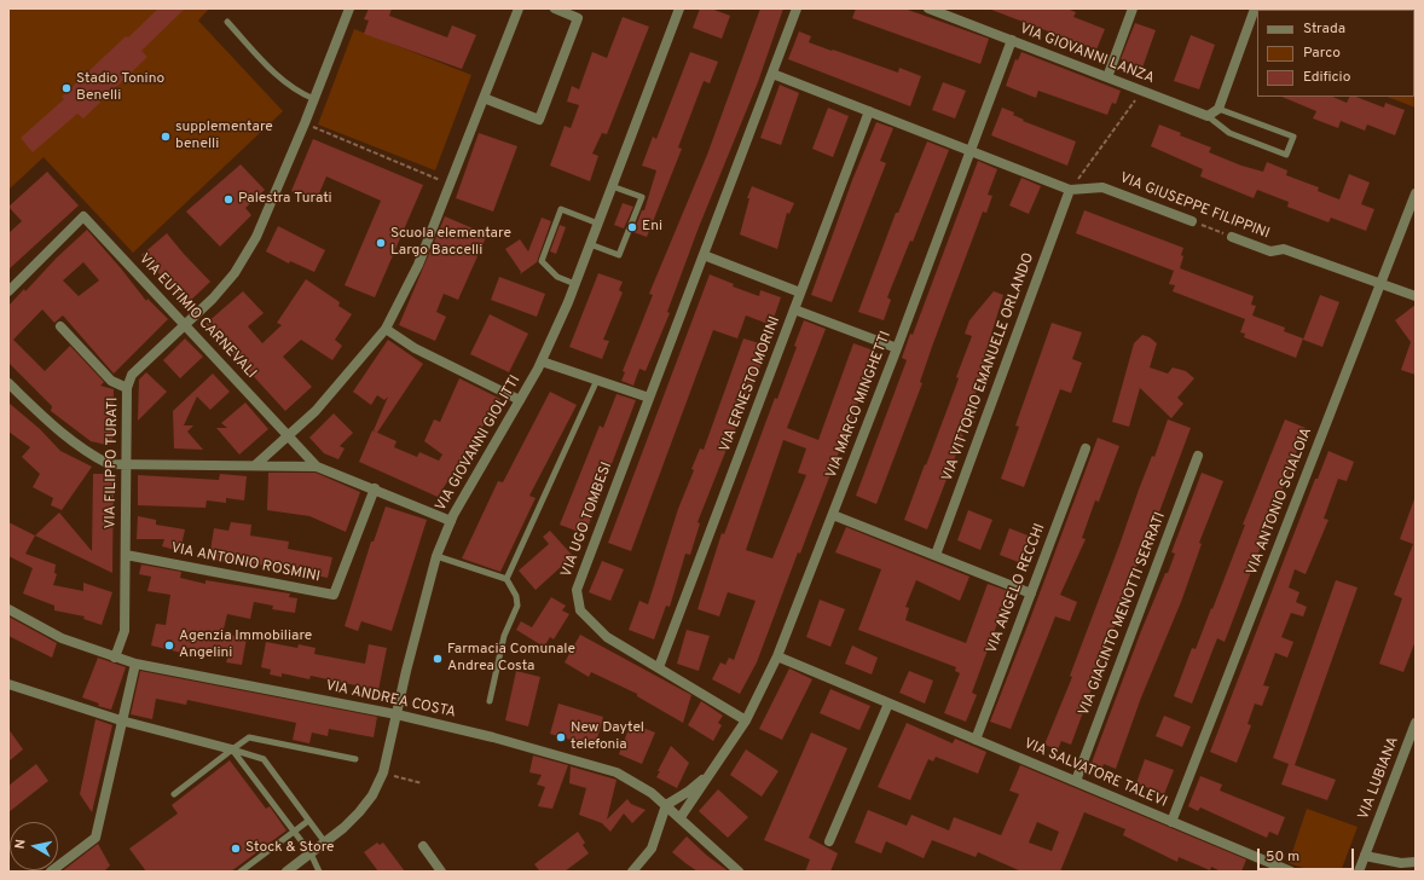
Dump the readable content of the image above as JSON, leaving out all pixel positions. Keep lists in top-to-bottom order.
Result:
{
  "streets": {
    "street": [
      "VIA GIOVANNI LANZA",
      "VIA GIUSEPPE FILIPPINI",
      "VIA EUTIMIO CARNEVALI",
      "VIA VITTORIO EMANUELE ORLANDO",
      "VIA ERNESTO MORINI",
      "VIA MARCO MINGHETTI",
      "VIA GIOVANNI GIOLITTI",
      "VIA FILIPPO TURATI",
      "VIA ANTONIO SCIALOIA",
      "VIA UGO TOMBESI",
      "VIA ANTONIO ROSMINI",
      "VIA ANGELO RECCHI",
      "VIA GIACINTO MENOTTI SERRATI",
      "VIA ANDREA COSTA",
      "VIA SALVATORE TALEVI",
      "VIA LUBIANA"
    ]
  },
  "crossings": [
    ["VIA GIOVANNI LANZA", "VIA MARCO MINGHETTI"],
    ["VIA GIUSEPPE FILIPPINI", "VIA VITTORIO EMANUELE ORLANDO"],
    ["VIA GIUSEPPE FILIPPINI", "VIA ANTONIO SCIALOIA"],
    ["VIA EUTIMIO CARNEVALI", "VIA FILIPPO TURATI"],
    ["VIA ERNESTO MORINI", "VIA UGO TOMBESI"],
    ["VIA MARCO MINGHETTI", "VIA UGO TOMBESI"],
    ["VIA MARCO MINGHETTI", "VIA ANDREA COSTA"],
    ["VIA MARCO MINGHETTI", "VIA SALVATORE TALEVI"],
    ["VIA GIOVANNI GIOLITTI", "VIA ANDREA COSTA"],
    ["VIA FILIPPO TURATI", "VIA ANTONIO ROSMINI"],
    ["VIA FILIPPO TURATI", "VIA ANDREA COSTA"],
    ["VIA ANTONIO SCIALOIA", "VIA SALVATORE TALEVI"],
    ["VIA ANGELO RECCHI", "VIA SALVATORE TALEVI"],
    ["VIA GIACINTO MENOTTI SERRATI", "VIA SALVATORE TALEVI"]
  ],
  "places": [
    "Stadio Tonino Benelli",
    "supplementare benelli",
    "Palestra Turati",
    "Eni",
    "Scuola elementare Largo Baccelli",
    "Agenzia Immobiliare Angelini",
    "Farmacia Comunale Andrea Costa",
    "New Daytel telefonia",
    "Stock & Store"
  ],
  "legend": ["Strada", "Parco", "Edificio"],
  "scale_bar": "50 m",
  "north": "left"
}
